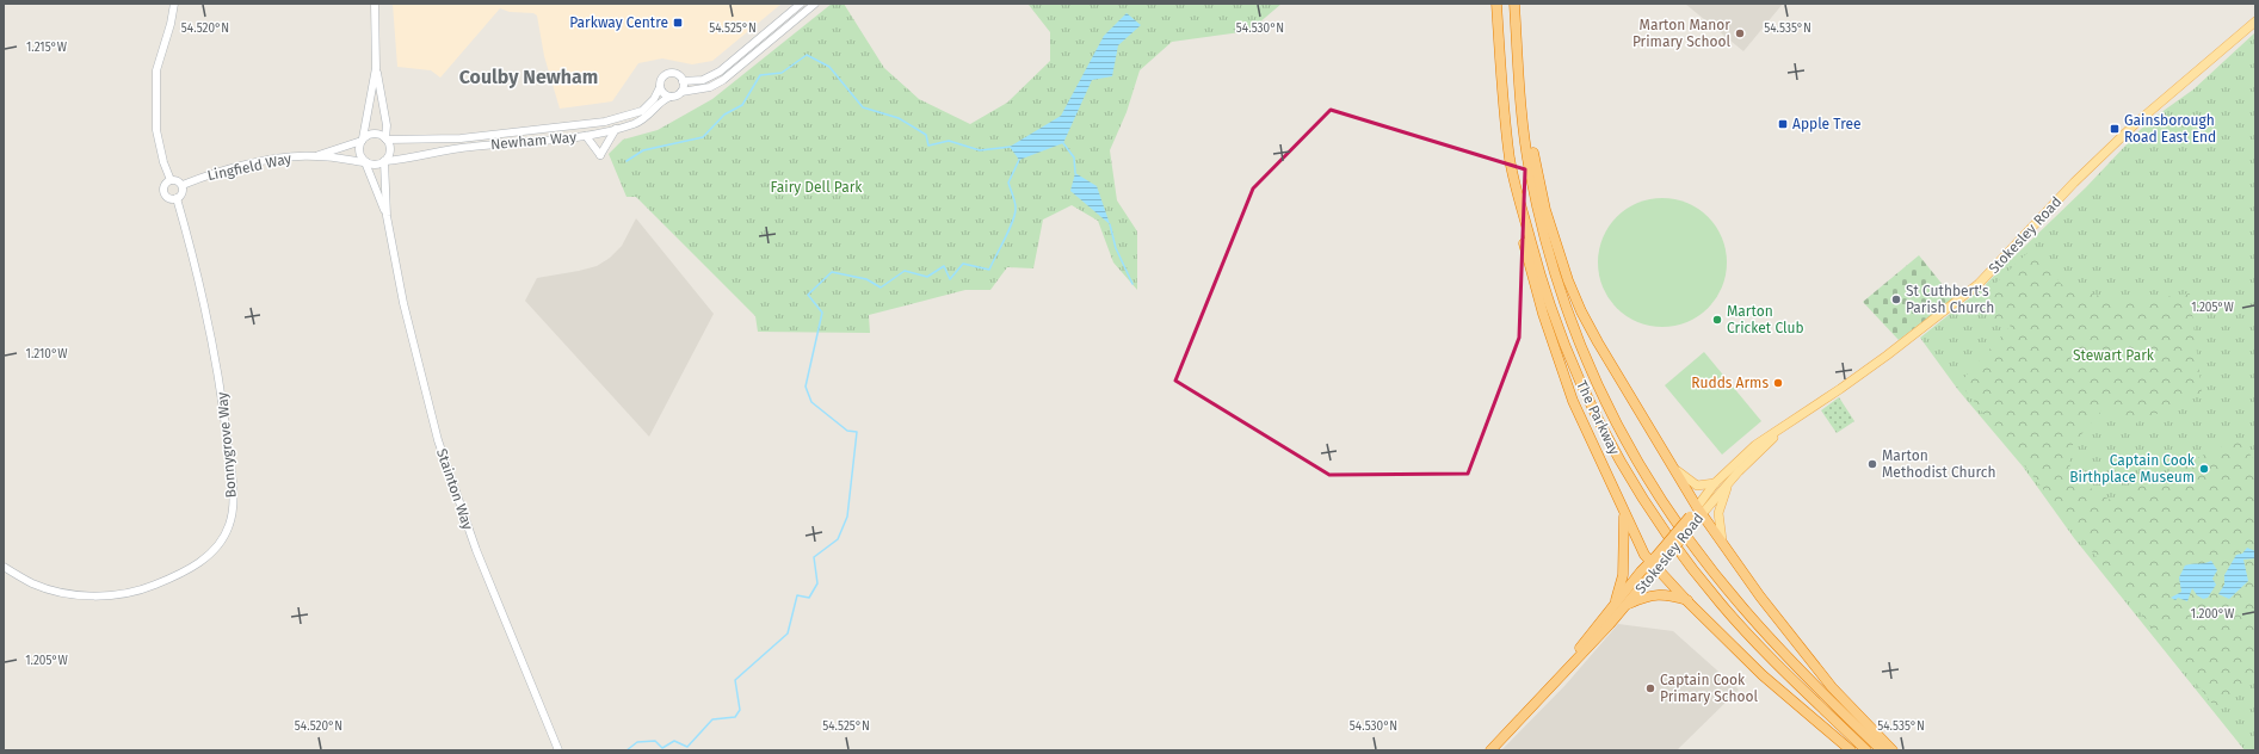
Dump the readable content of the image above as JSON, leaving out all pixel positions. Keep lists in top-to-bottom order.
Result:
{
  "streets": {
    "highway": ["Stokesley Road", "The Parkway"],
    "street": [
      "Newham Way",
      "Lingfield Way",
      "Bonnygrove Way",
      "Stainton Way"
    ]
  },
  "crossings": [
    ["Newham Way", "Lingfield Way"],
    ["Newham Way", "Stainton Way"],
    ["Lingfield Way", "Bonnygrove Way"],
    ["Lingfield Way", "Stainton Way"]
  ],
  "districts": ["Coulby Newham"],
  "parks": ["Fairy Dell Park", "Stewart Park"],
  "places": {
    "transit": ["Parkway Centre", "Apple Tree", "Gainsborough Road East End"],
    "other": [
      "Marton Manor Primary School",
      "St Cuthbert's Parish Church",
      "Marton Cricket Club",
      "Rudds Arms",
      "Marton Methodist Church",
      "Captain Cook Birthplace Museum",
      "Captain Cook Primary School"
    ]
  },
  "coordinates": [
    "54.520°N",
    "54.525°N",
    "54.530°N",
    "54.535°N",
    "1.215°W",
    "1.205°W",
    "1.210°W",
    "1.200°W"
  ]
}
